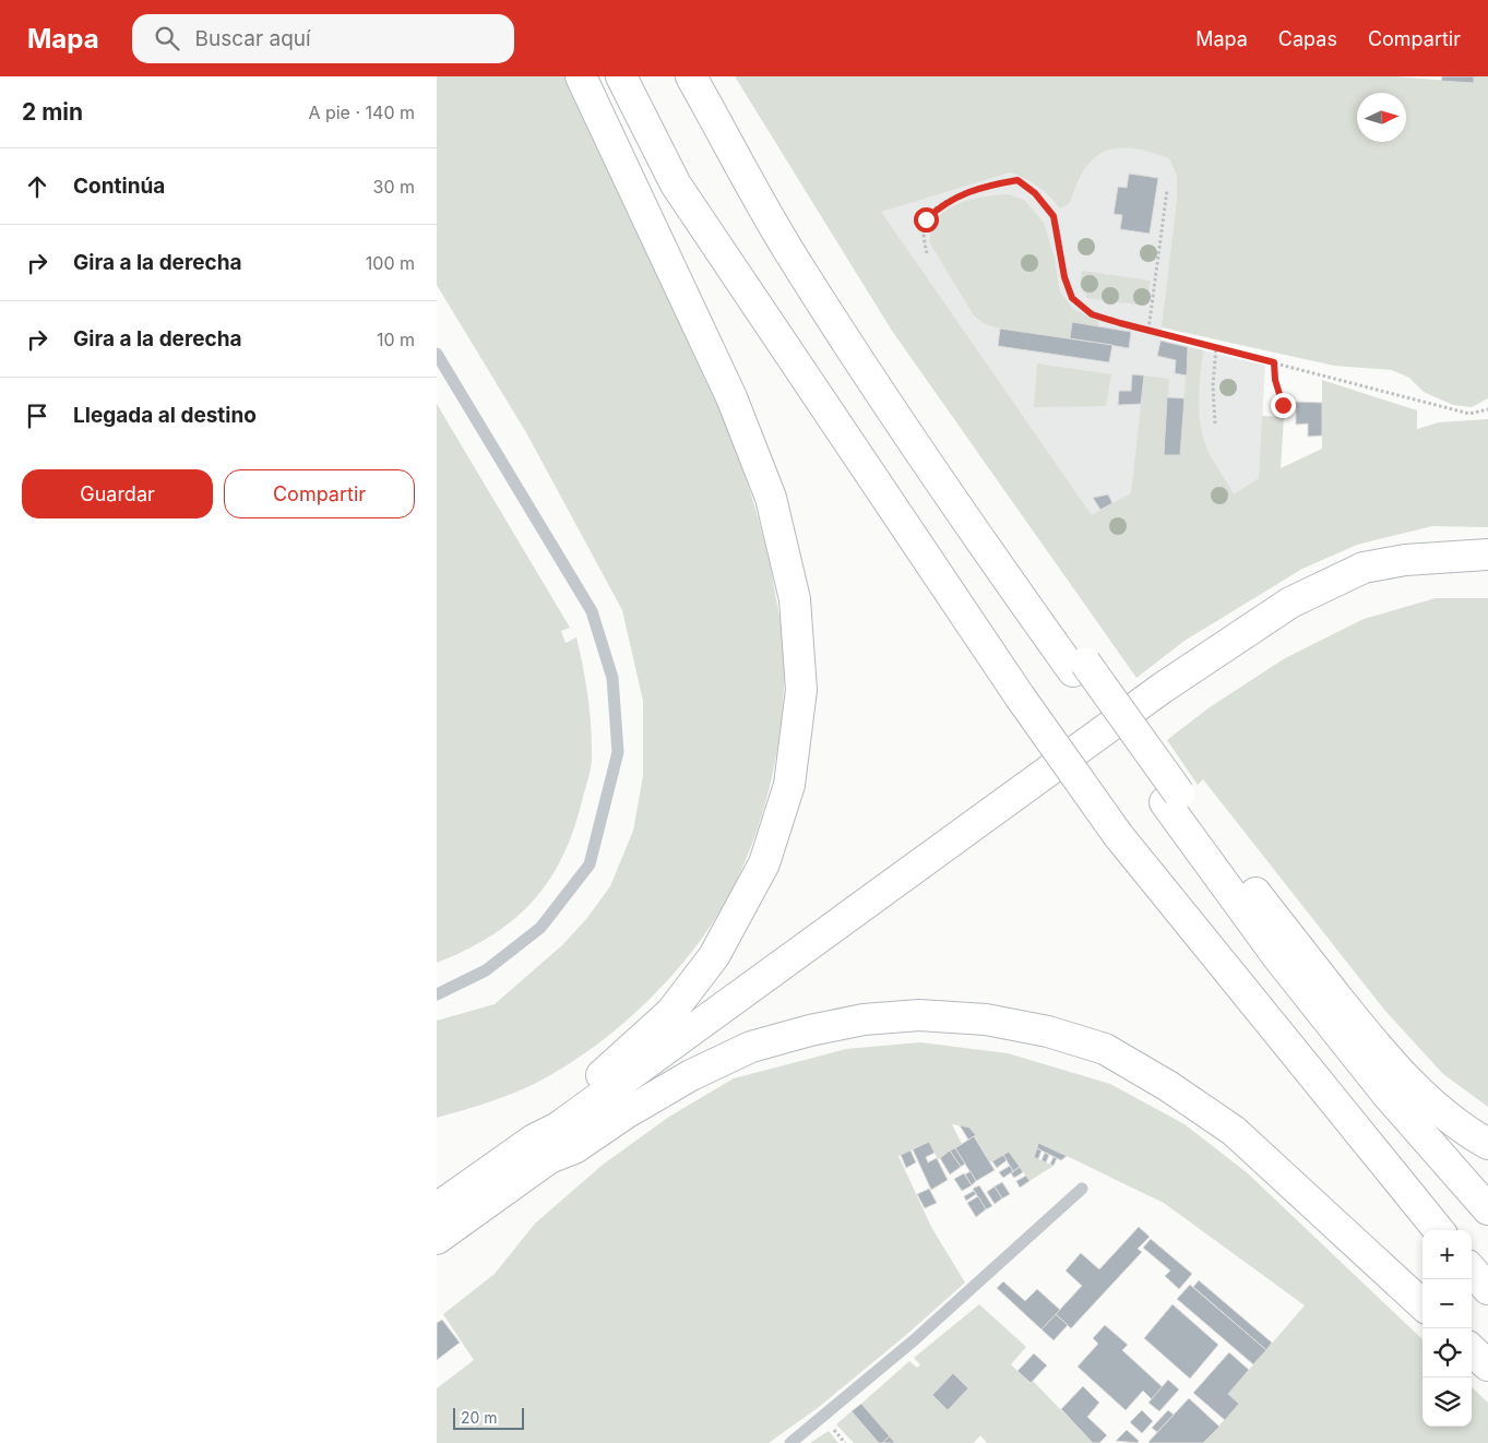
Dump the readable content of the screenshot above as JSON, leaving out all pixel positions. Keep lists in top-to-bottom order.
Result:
{
  "scale_bar": "20 m",
  "north": "right",
  "page": {
    "header": "Mapa",
    "search": "Buscar aquí",
    "nav": ["Mapa", "Capas", "Compartir"],
    "heading": ["2 min", "A pie · 140 m"],
    "list": [
      ["Continúa", "30 m"],
      ["Gira a la derecha", "100 m"],
      ["Gira a la derecha", "10 m"],
      "Llegada al destino"
    ],
    "buttons": ["Guardar", "Compartir"],
    "map_buttons": ["+", "−"],
    "scale": "20 m"
  }
}
